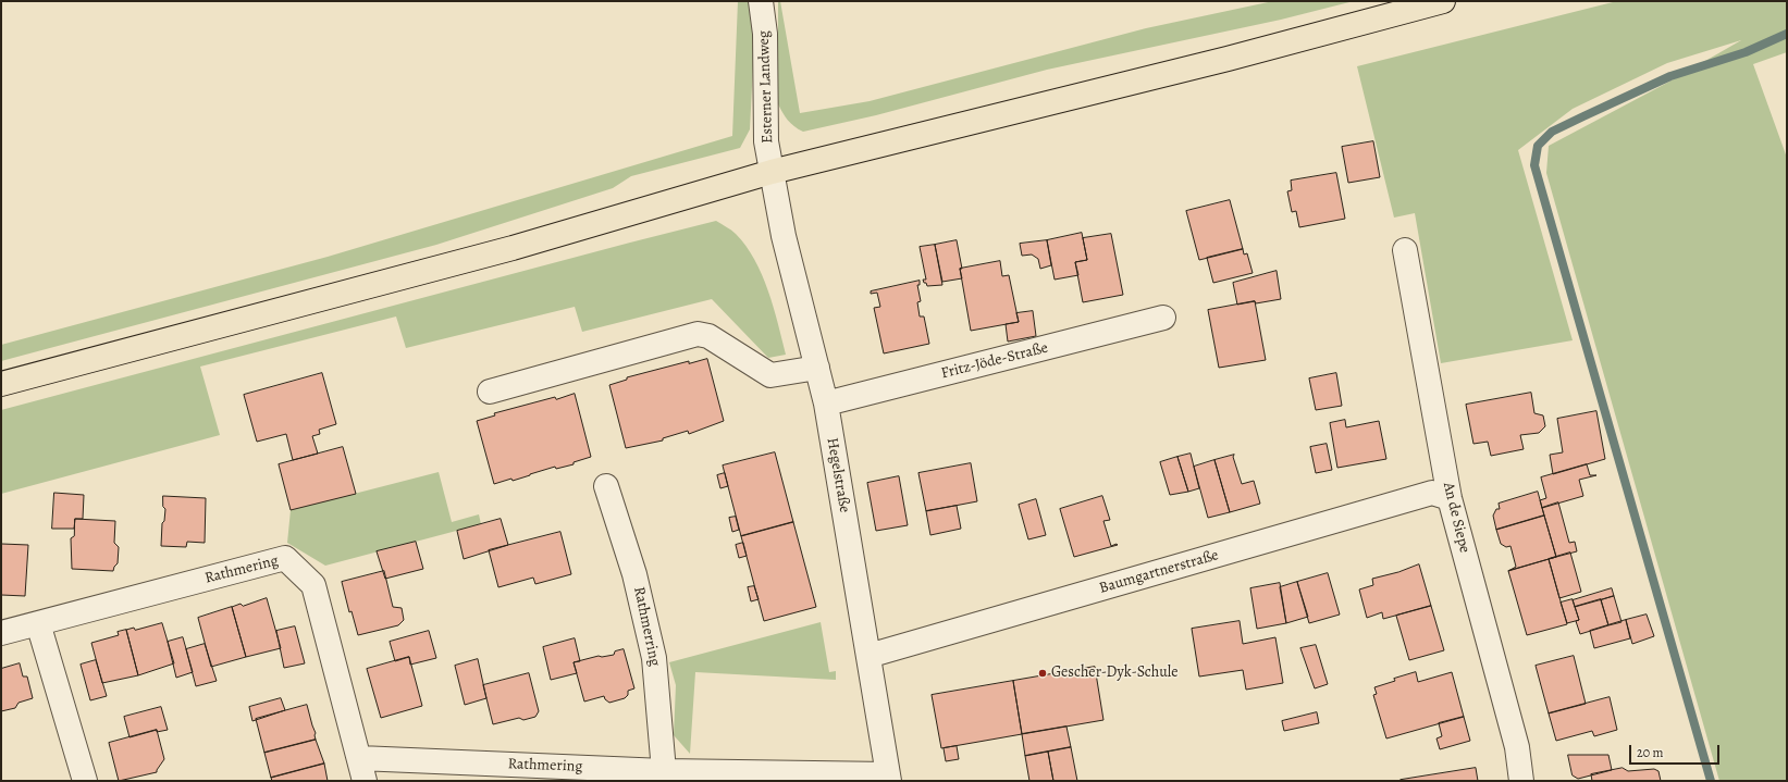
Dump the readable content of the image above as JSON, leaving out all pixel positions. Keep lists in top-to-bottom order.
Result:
{
  "streets": {
    "street": [
      "Esterner Landweg",
      "Fritz-Jöde-Straße",
      "Hegelstraße",
      "An de Siepe",
      "Rathmering",
      "Baumgartnerstraße",
      "Rathmerring"
    ]
  },
  "crossings": [
    ["Esterner Landweg", "Hegelstraße"],
    ["Fritz-Jöde-Straße", "Hegelstraße"],
    ["Hegelstraße", "Rathmering"],
    ["Hegelstraße", "Baumgartnerstraße"],
    ["An de Siepe", "Baumgartnerstraße"],
    ["Rathmering", "Rathmerring"]
  ],
  "places": ["Gescher-Dyk-Schule"],
  "scale_bar": "20 m"
}
